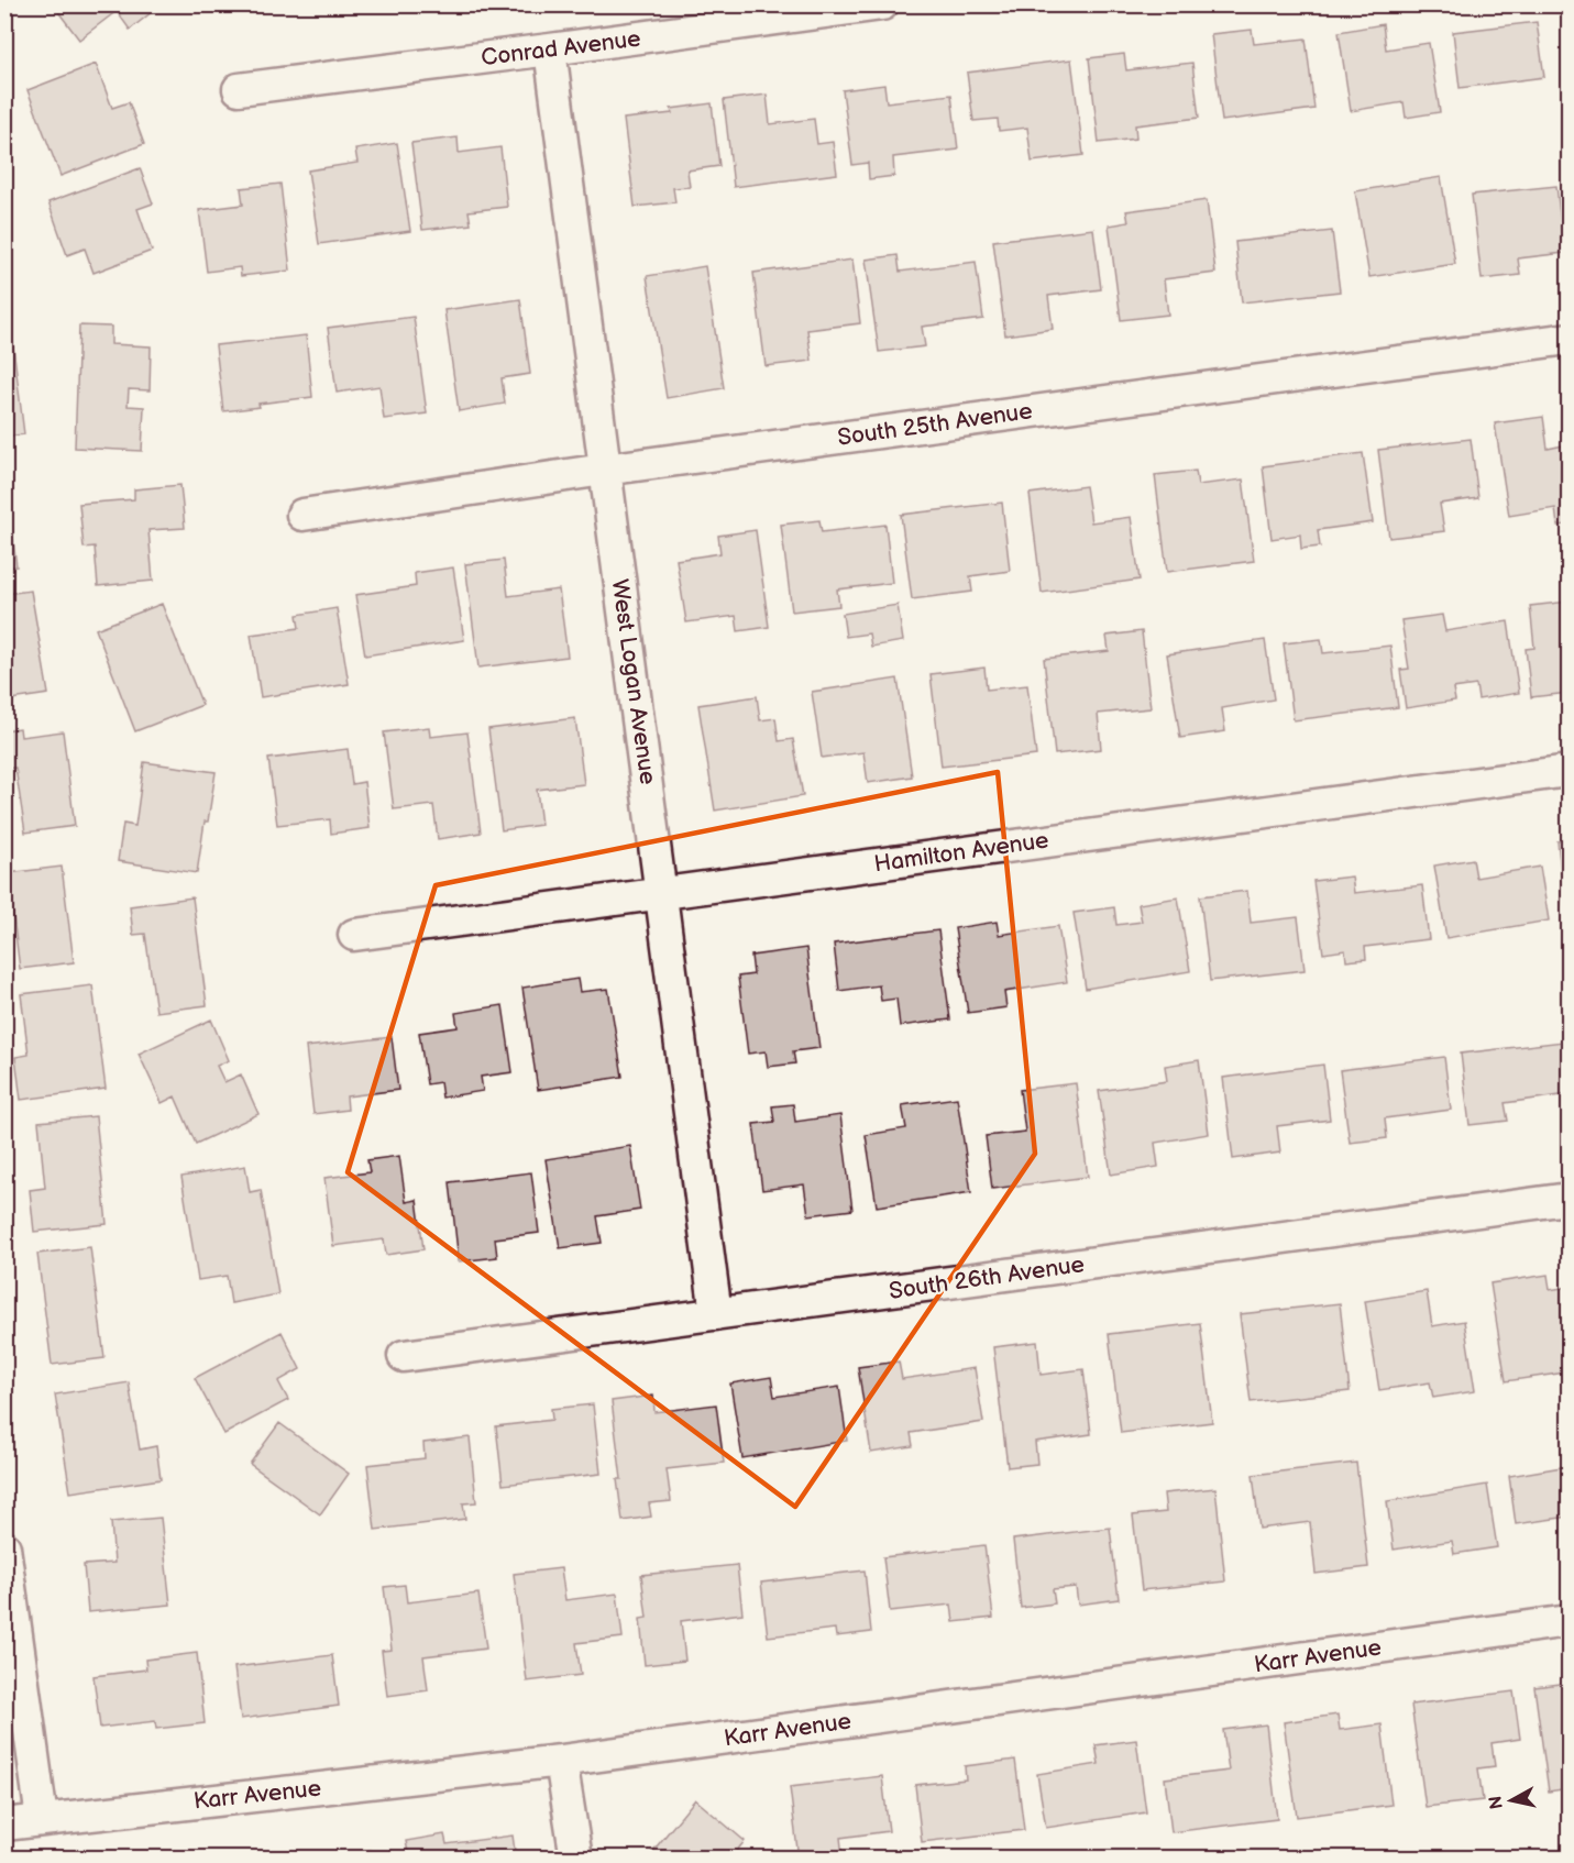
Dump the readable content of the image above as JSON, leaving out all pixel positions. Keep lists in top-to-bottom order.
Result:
{
  "streets": {
    "street": [
      "Conrad Avenue",
      "South 25th Avenue",
      "West Logan Avenue",
      "Hamilton Avenue",
      "South 26th Avenue",
      "Karr Avenue"
    ]
  },
  "crossings": [
    ["Conrad Avenue", "West Logan Avenue"],
    ["South 25th Avenue", "West Logan Avenue"],
    ["West Logan Avenue", "Hamilton Avenue"],
    ["West Logan Avenue", "South 26th Avenue"]
  ],
  "north": "left"
}
